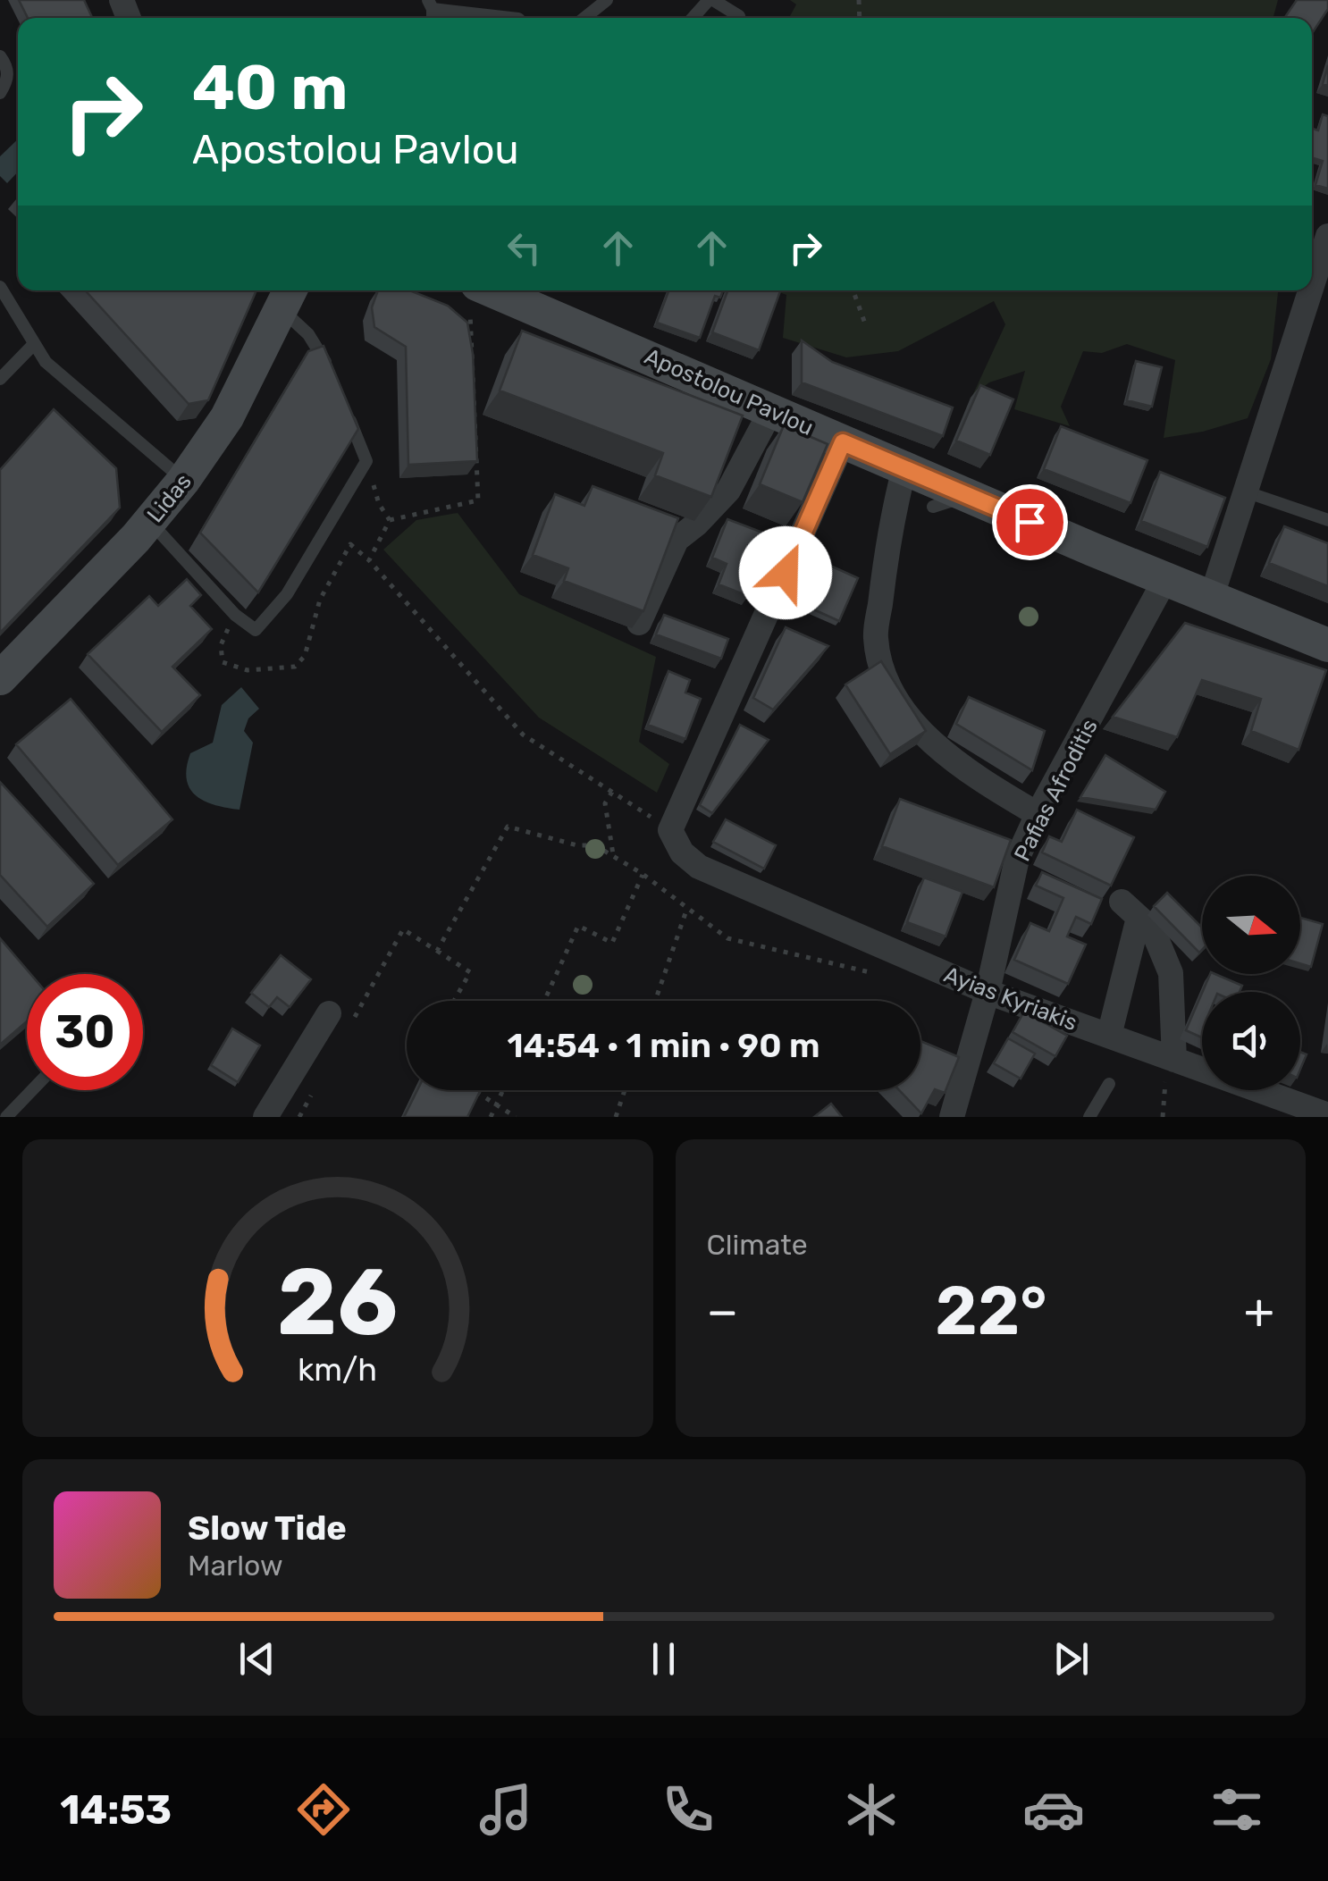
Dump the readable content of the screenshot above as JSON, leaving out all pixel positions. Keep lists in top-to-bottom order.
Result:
{
  "streets": {
    "main road": ["Apostolou Pavlou", "Lidas"],
    "street": ["Pafias Afroditis", "Ayias Kyriakis"]
  },
  "crossings": [
    ["Apostolou Pavlou", "Pafias Afroditis"],
    ["Pafias Afroditis", "Ayias Kyriakis"]
  ],
  "north": "right",
  "page": {
    "turn": ["40 m", "Apostolou Pavlou"],
    "limit": "30",
    "trip": "14:54 · 1 min · 90 m",
    "tile": "Climate",
    "heat": ["−", "22°", "+"],
    "song": ["Slow Tide", "Marlow"],
    "tabs": "14:53",
    "gauge": ["26", "km/h"]
  }
}
